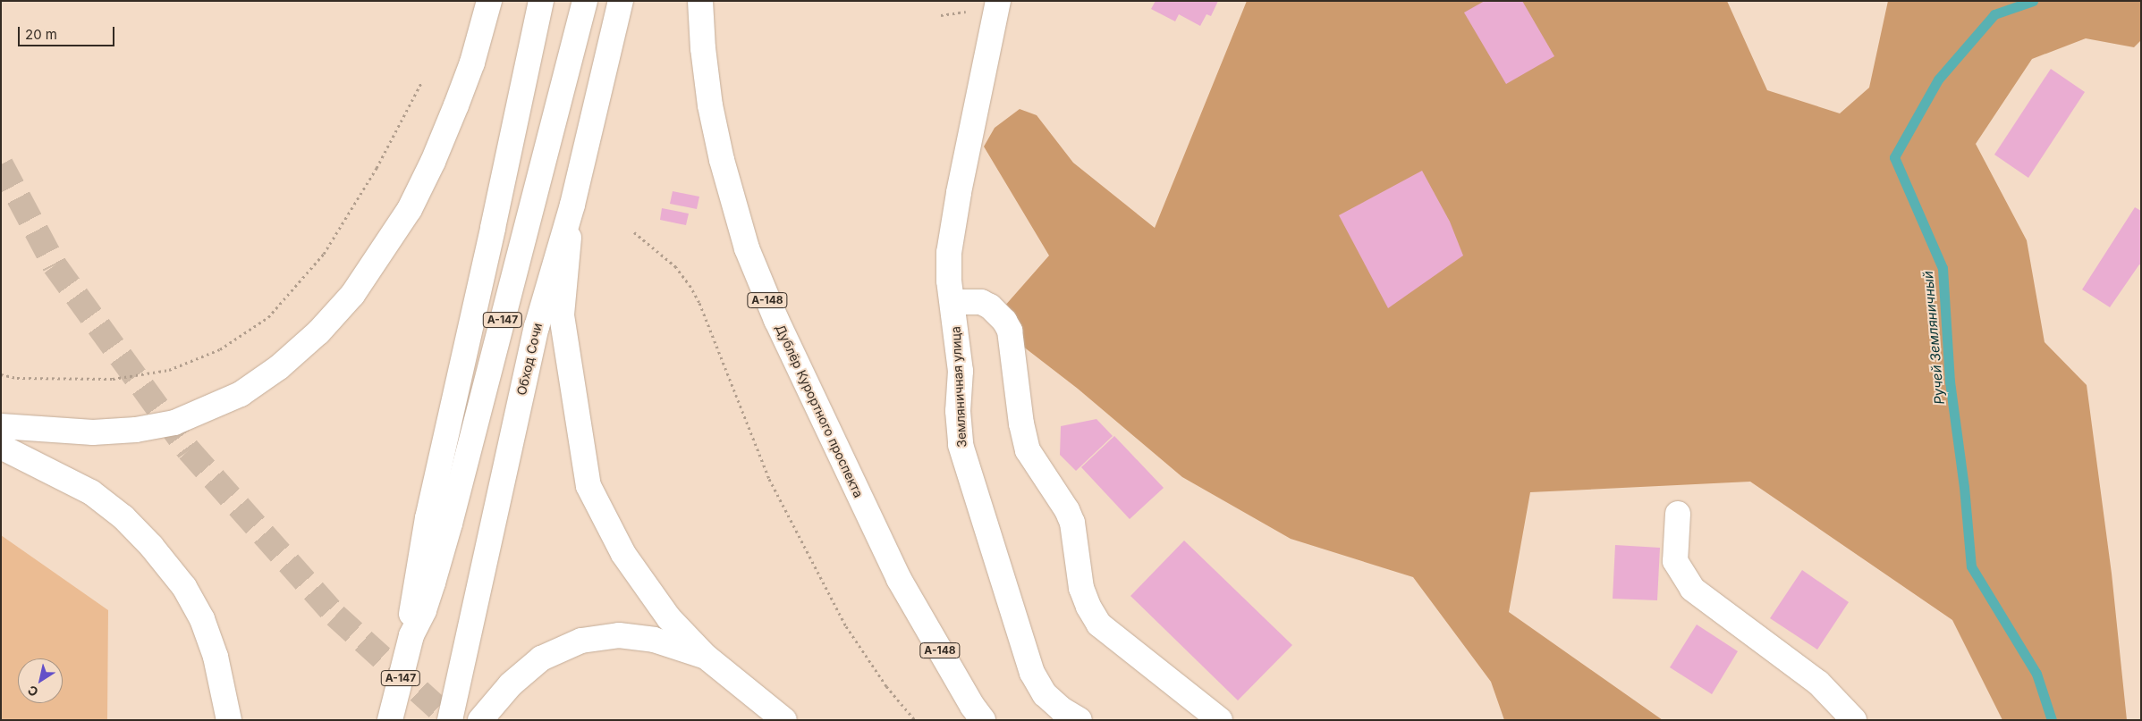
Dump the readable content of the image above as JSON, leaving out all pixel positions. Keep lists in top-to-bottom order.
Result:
{
  "streets": {
    "main road": [
      "А-148",
      "А-147",
      "Обход Сочи",
      "Земляничная улица",
      "Дублёр Курортного проспекта"
    ]
  },
  "crossings": [
    ["А-147", "Обход Сочи"]
  ],
  "water": ["Ручей Земляничный"],
  "scale_bar": "20 m",
  "north": "bottom left"
}
